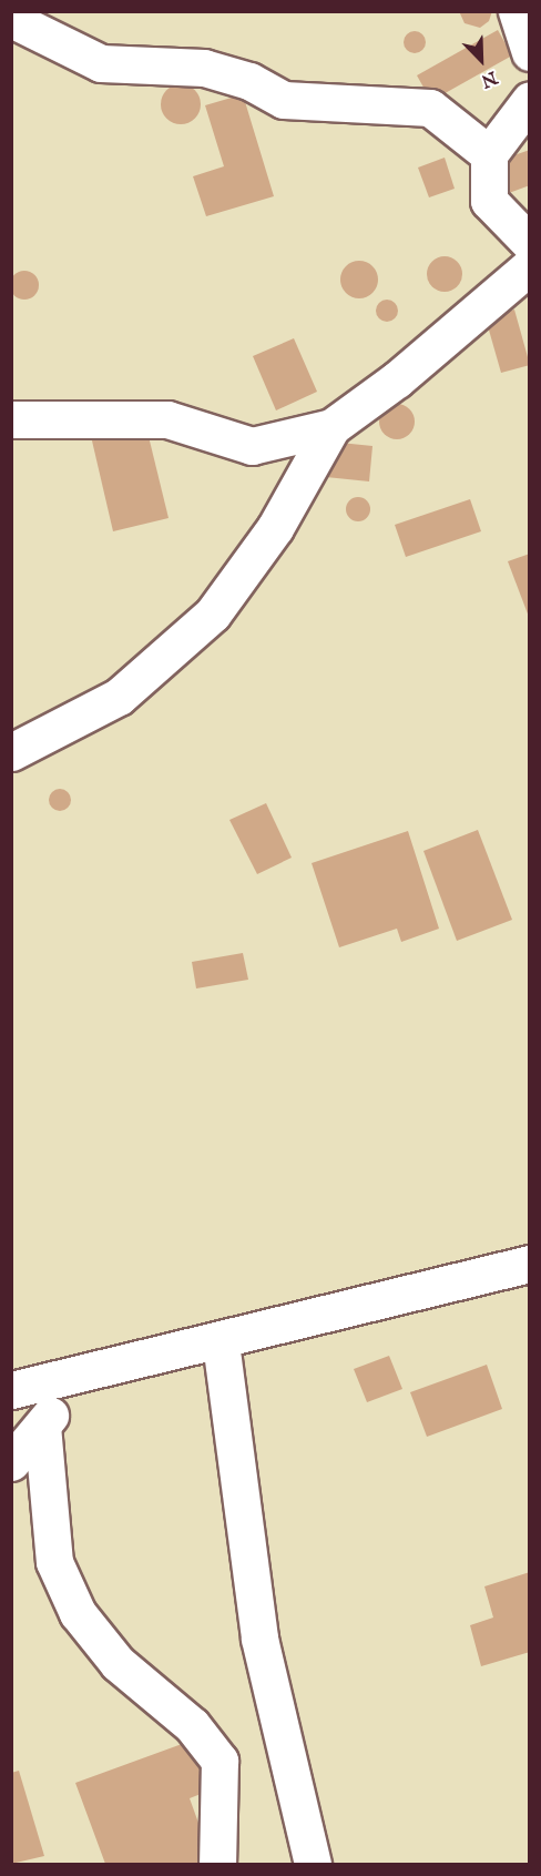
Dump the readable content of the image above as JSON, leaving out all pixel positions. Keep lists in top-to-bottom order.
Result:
{
  "north": "bottom right"
}
